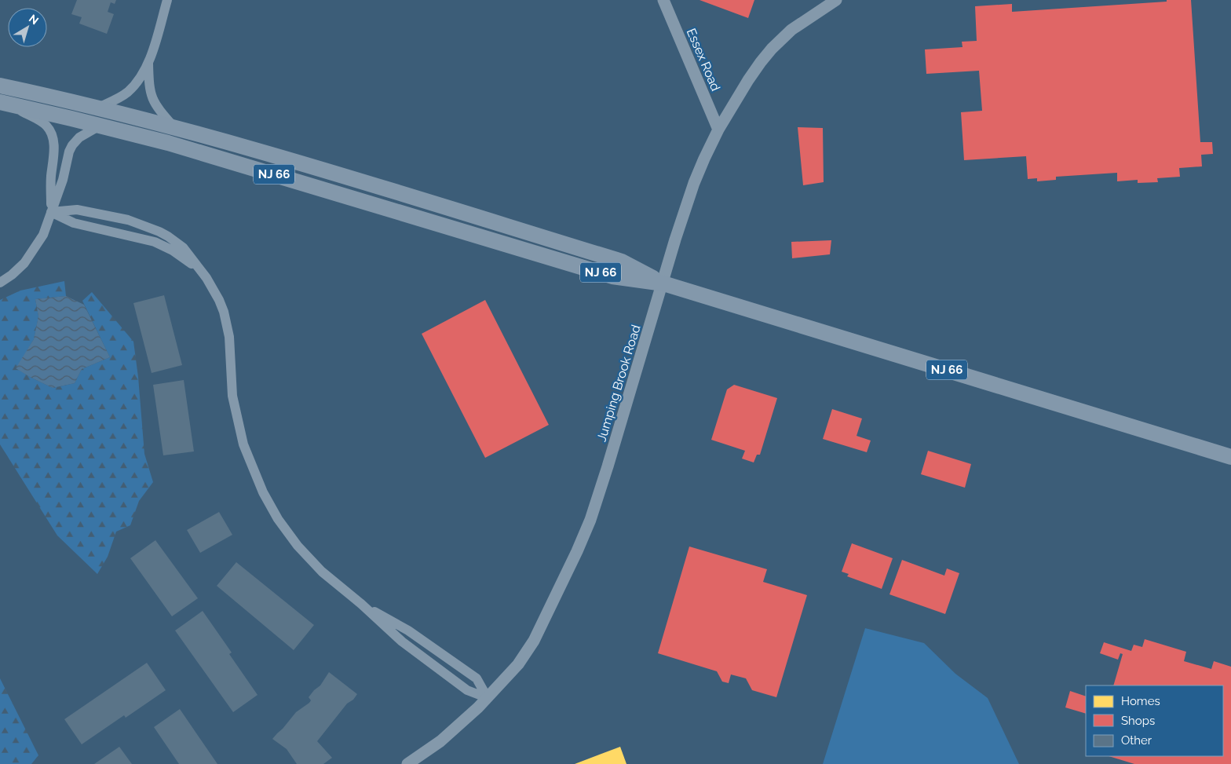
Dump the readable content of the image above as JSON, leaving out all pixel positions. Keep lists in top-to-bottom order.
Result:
{
  "streets": {
    "highway": ["NJ 66"],
    "street": ["Essex Road", "Jumping Brook Road"]
  },
  "crossings": [
    ["Essex Road", "Jumping Brook Road"],
    ["NJ 66", "Jumping Brook Road"]
  ],
  "legend": ["Homes", "Shops", "Other"],
  "north": "top right"
}
